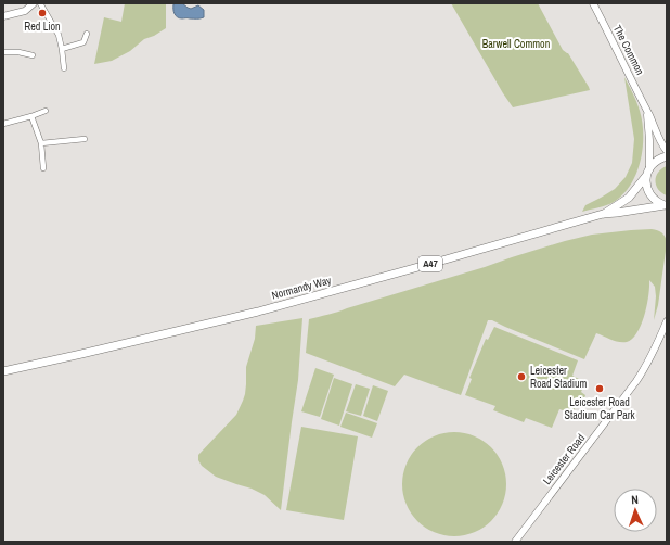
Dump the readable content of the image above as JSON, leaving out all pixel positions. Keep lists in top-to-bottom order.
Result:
{
  "streets": {
    "main road": [
      "The Common",
      "A47",
      "Normandy Way",
      "Leicester Road"
    ]
  },
  "crossings": [
    ["The Common", "Normandy Way"]
  ],
  "parks": ["Barwell Common"],
  "places": ["Red Lion", "Leicester Road Stadium", "Leicester Road Stadium Car Park"],
  "north": "top"
}
